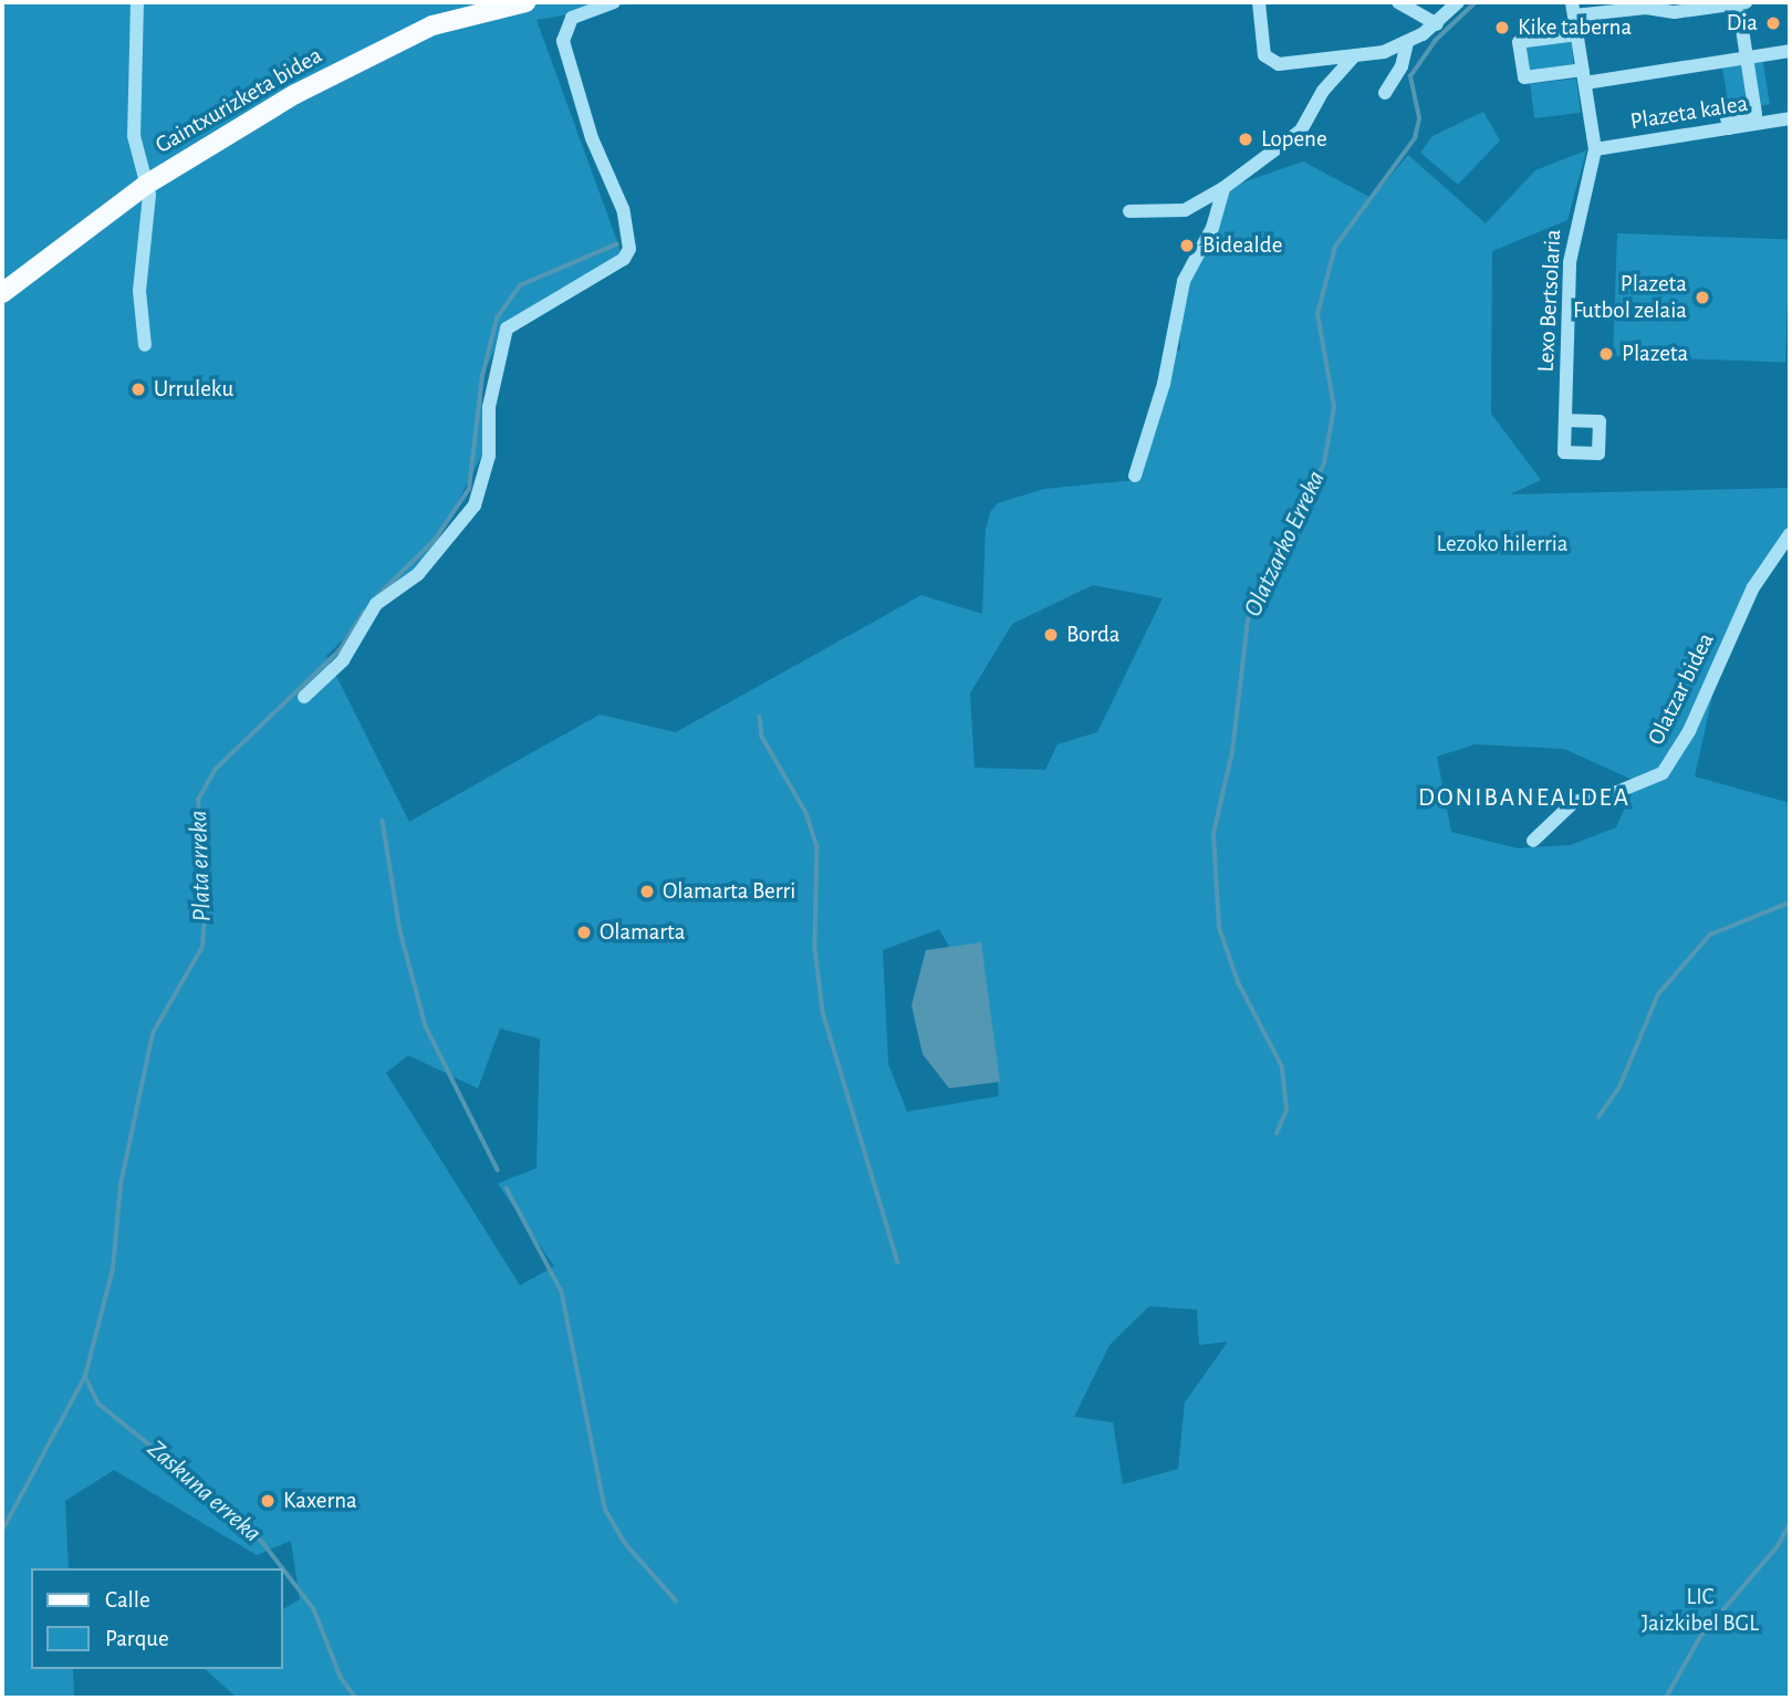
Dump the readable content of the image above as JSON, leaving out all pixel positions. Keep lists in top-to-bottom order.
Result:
{
  "streets": {
    "main road": ["Gaintxurizketa bidea"],
    "street": ["Plazeta kalea", "Lexo Bertsolaria", "Olatzar bidea"]
  },
  "crossings": [
    ["Plazeta kalea", "Lexo Bertsolaria"]
  ],
  "districts": ["DONIBANEALDEA"],
  "water": ["Olatzarko Erreka", "Plata erreka", "Zaskuna erreka"],
  "parks": ["Lezoko hilerria", "LIC Jaizkibel BGL"],
  "places": [
    "Dia",
    "Kike taberna",
    "Lopene",
    "Bidealde",
    "Plazeta Futbol zelaia",
    "Plazeta",
    "Urruleku",
    "Borda",
    "Olamarta Berri",
    "Olamarta",
    "Kaxerna"
  ],
  "legend": ["Calle", "Parque"]
}
